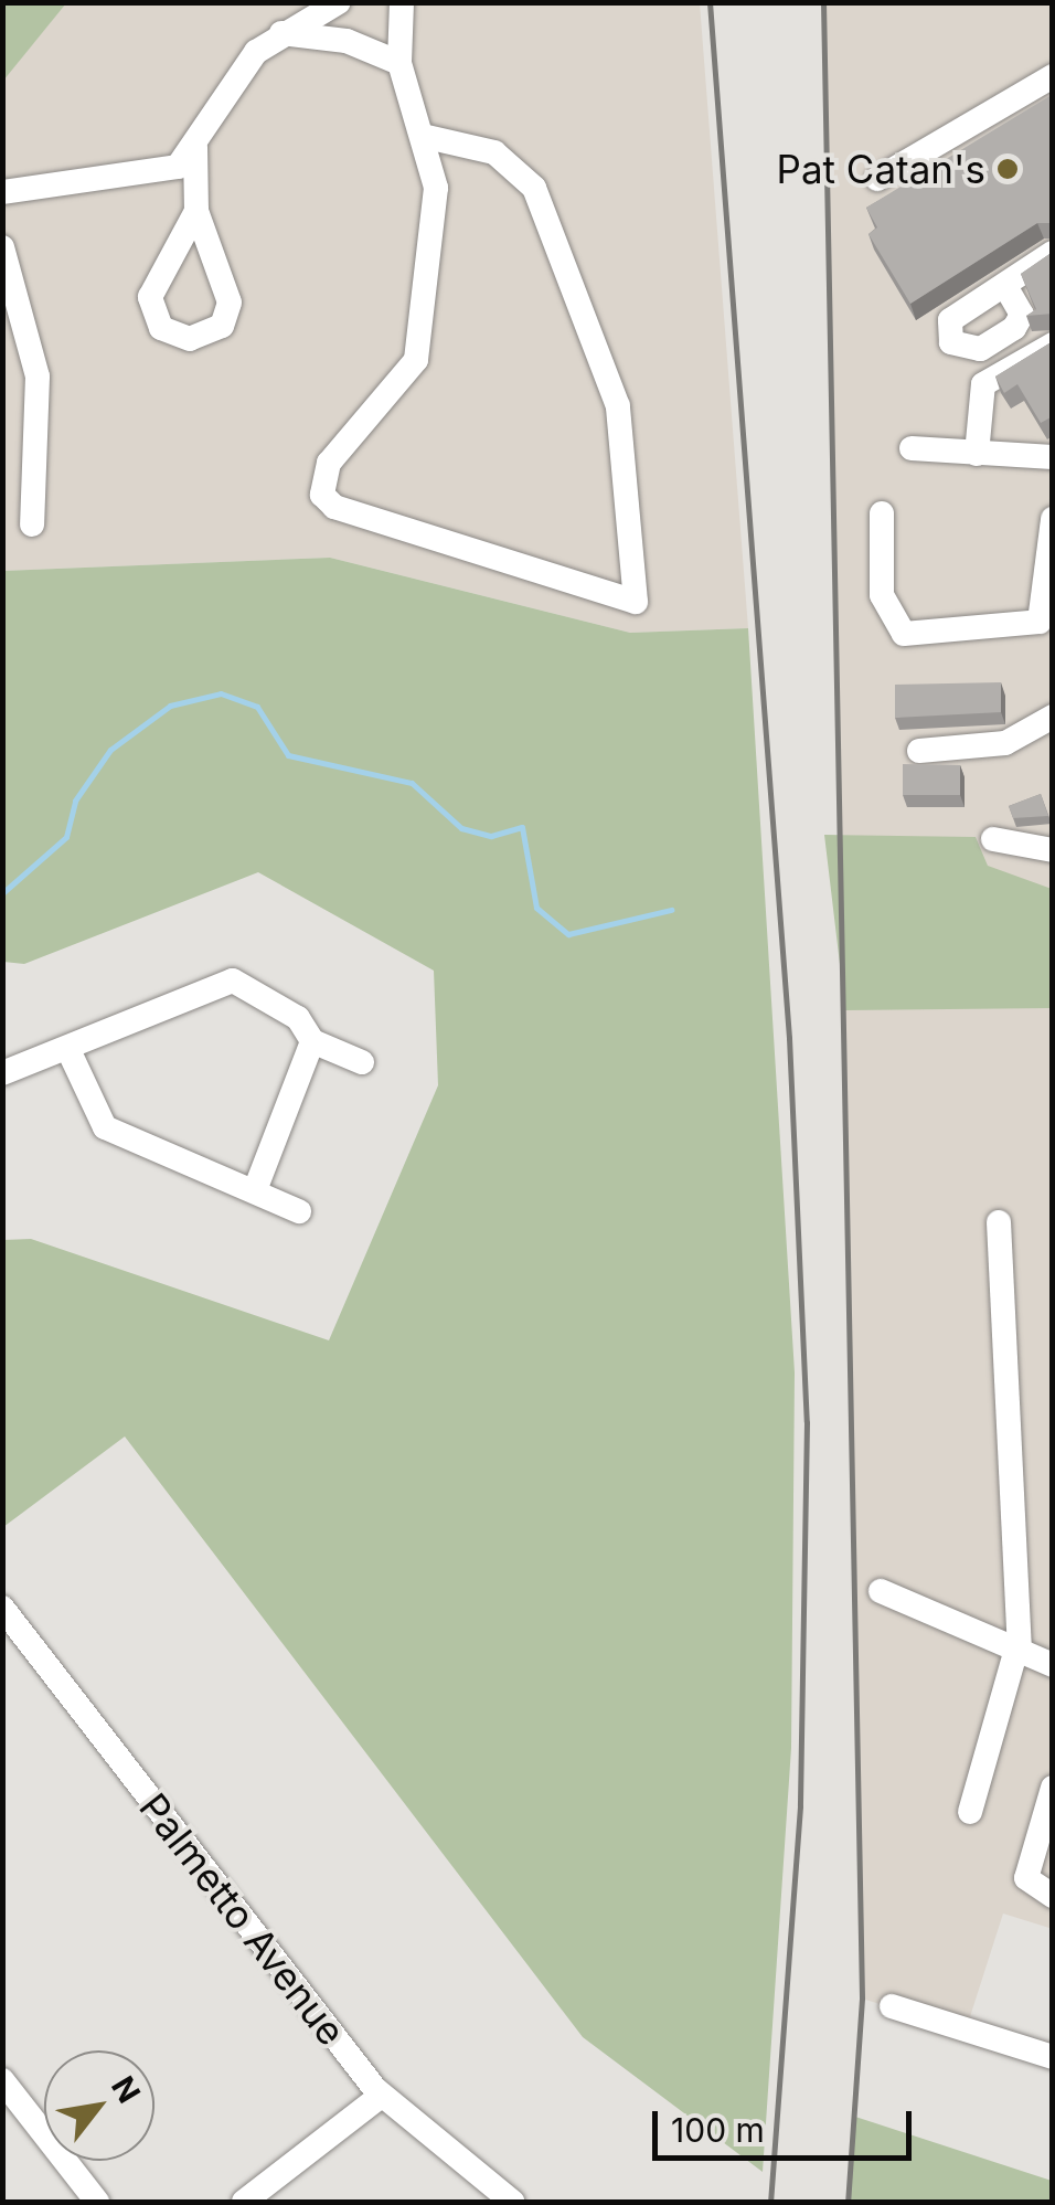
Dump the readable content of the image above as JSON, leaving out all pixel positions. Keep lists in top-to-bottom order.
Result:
{
  "streets": {
    "street": ["Palmetto Avenue"]
  },
  "places": ["Pat Catan's"],
  "scale_bar": "100 m",
  "north": "top right"
}
